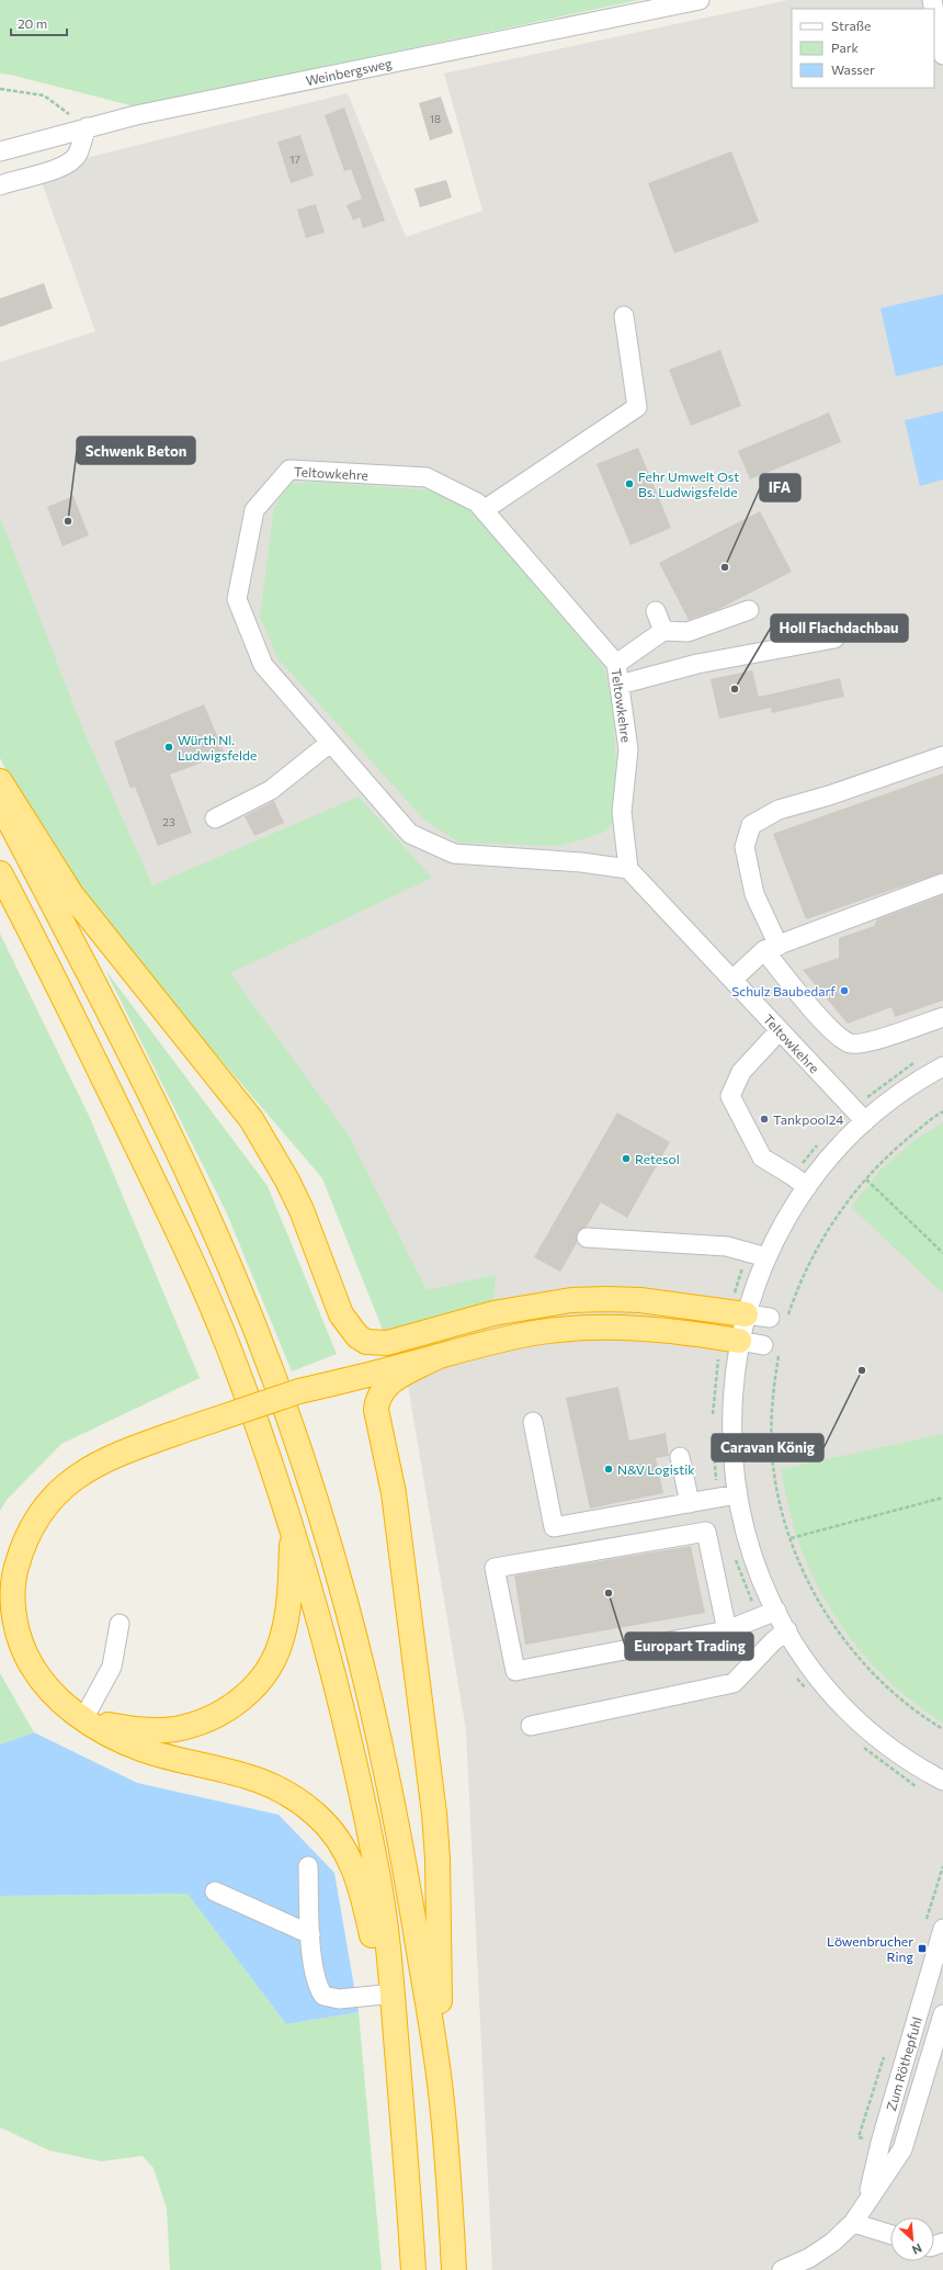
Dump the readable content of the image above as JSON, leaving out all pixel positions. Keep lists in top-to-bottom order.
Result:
{
  "streets": {
    "street": ["Weinbergsweg", "Teltowkehre", "Zum Röthepfuhl"]
  },
  "places": {
    "other": [
      "Fehr Umwelt Ost Bs. Ludwigsfelde",
      "Schwenk Beton",
      "IFA",
      "Holl Flachdachbau",
      "Würth Nl. Ludwigsfelde",
      "Schulz Baubedarf",
      "Tankpool24",
      "Retesol",
      "Caravan König",
      "N&V Logistik",
      "Europart Trading"
    ],
    "transit": ["Löwenbrucher Ring"]
  },
  "house_numbers": ["18", "17", "23"],
  "legend": ["Straße", "Park", "Wasser"],
  "scale_bar": "20 m",
  "north": "bottom right"
}
